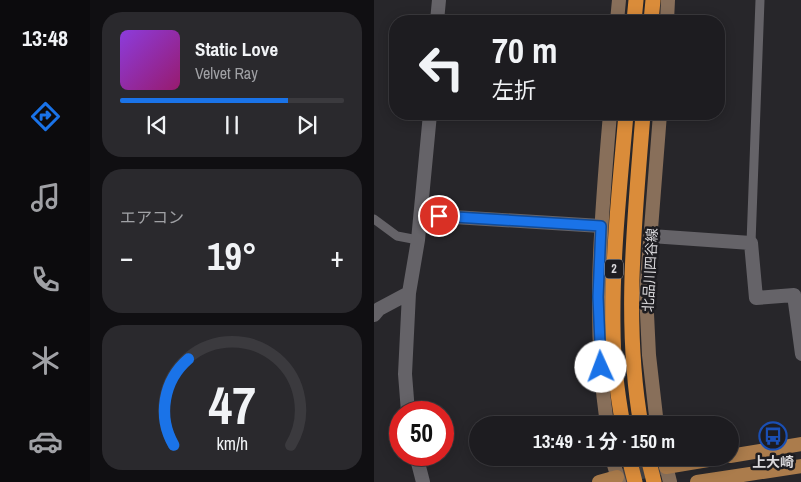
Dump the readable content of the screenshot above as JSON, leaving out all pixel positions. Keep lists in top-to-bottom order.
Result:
{
  "streets": {
    "highway": ["2"],
    "main road": ["北品川四谷線"]
  },
  "places": {
    "bus stop": ["上大崎"]
  },
  "page": {
    "tabs": "13:48",
    "turn": ["70 m", "左折"],
    "song": ["Static Love", "Velvet Ray"],
    "tile": "エアコン",
    "heat": ["−", "19°", "+"],
    "limit": "50",
    "trip": "13:49 · 1 分 · 150 m",
    "gauge": ["47", "km/h"]
  }
}
